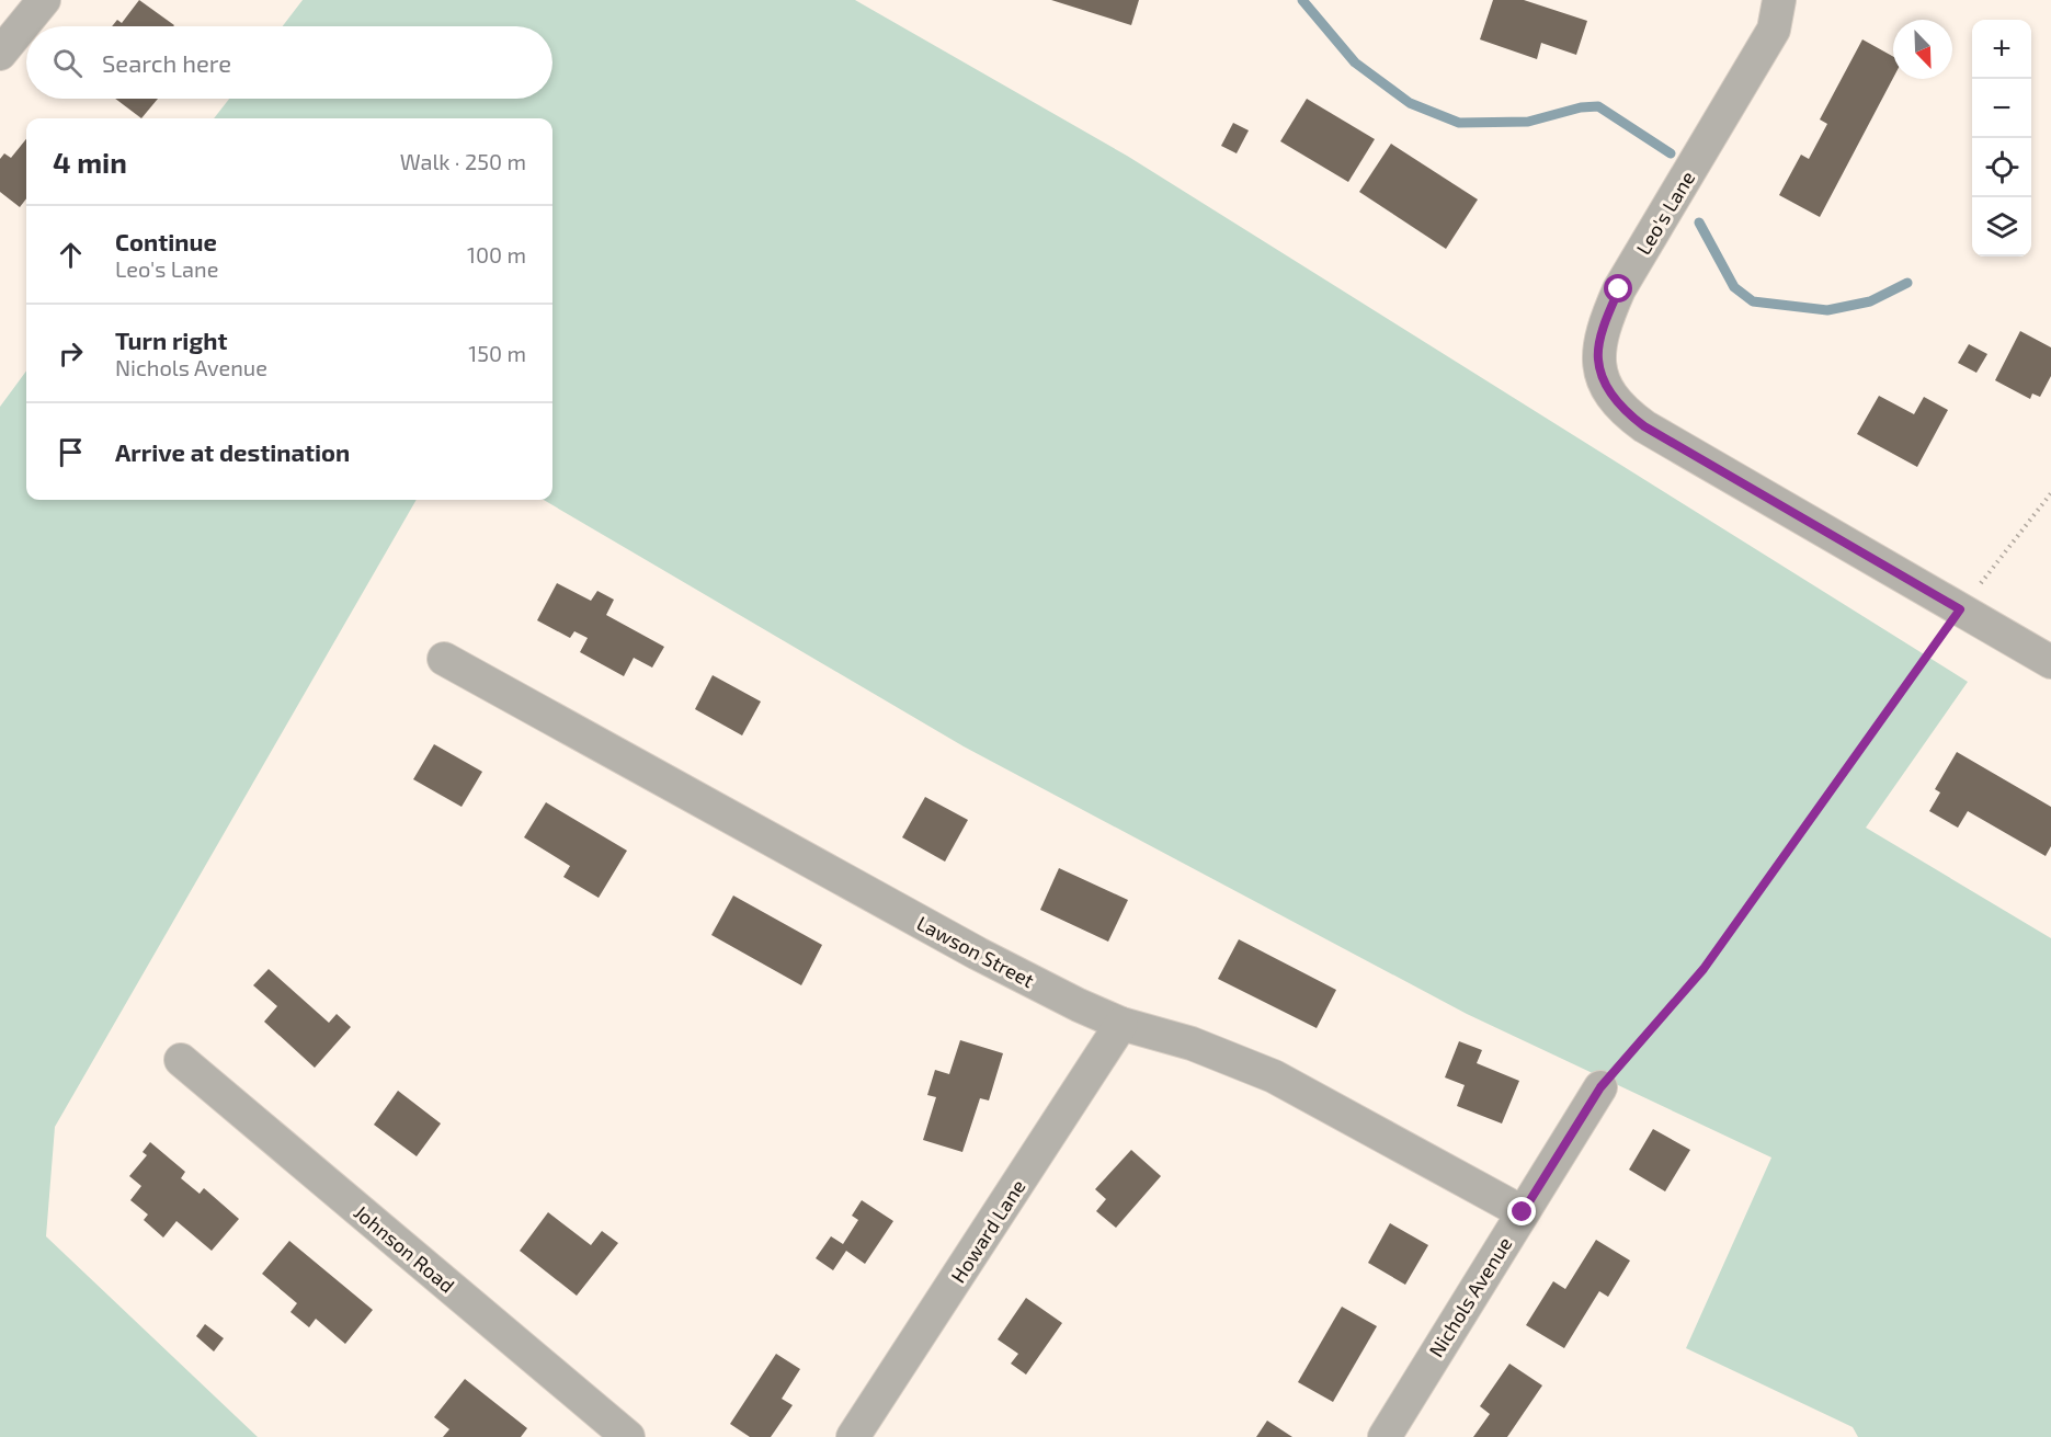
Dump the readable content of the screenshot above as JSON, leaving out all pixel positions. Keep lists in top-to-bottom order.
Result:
{
  "streets": {
    "street": [
      "Leo's Lane",
      "Lawson Street",
      "Howard Lane",
      "Johnson Road",
      "Nichols Avenue"
    ]
  },
  "crossings": [
    ["Lawson Street", "Howard Lane"],
    ["Lawson Street", "Nichols Avenue"]
  ],
  "north": "bottom right",
  "page": {
    "map_buttons": ["+", "−"],
    "search": "Search here",
    "heading": ["4 min", "Walk · 250 m"],
    "list": [
      ["Continue", "Leo's Lane", "100 m"],
      ["Turn right", "Nichols Avenue", "150 m"],
      "Arrive at destination"
    ]
  }
}
